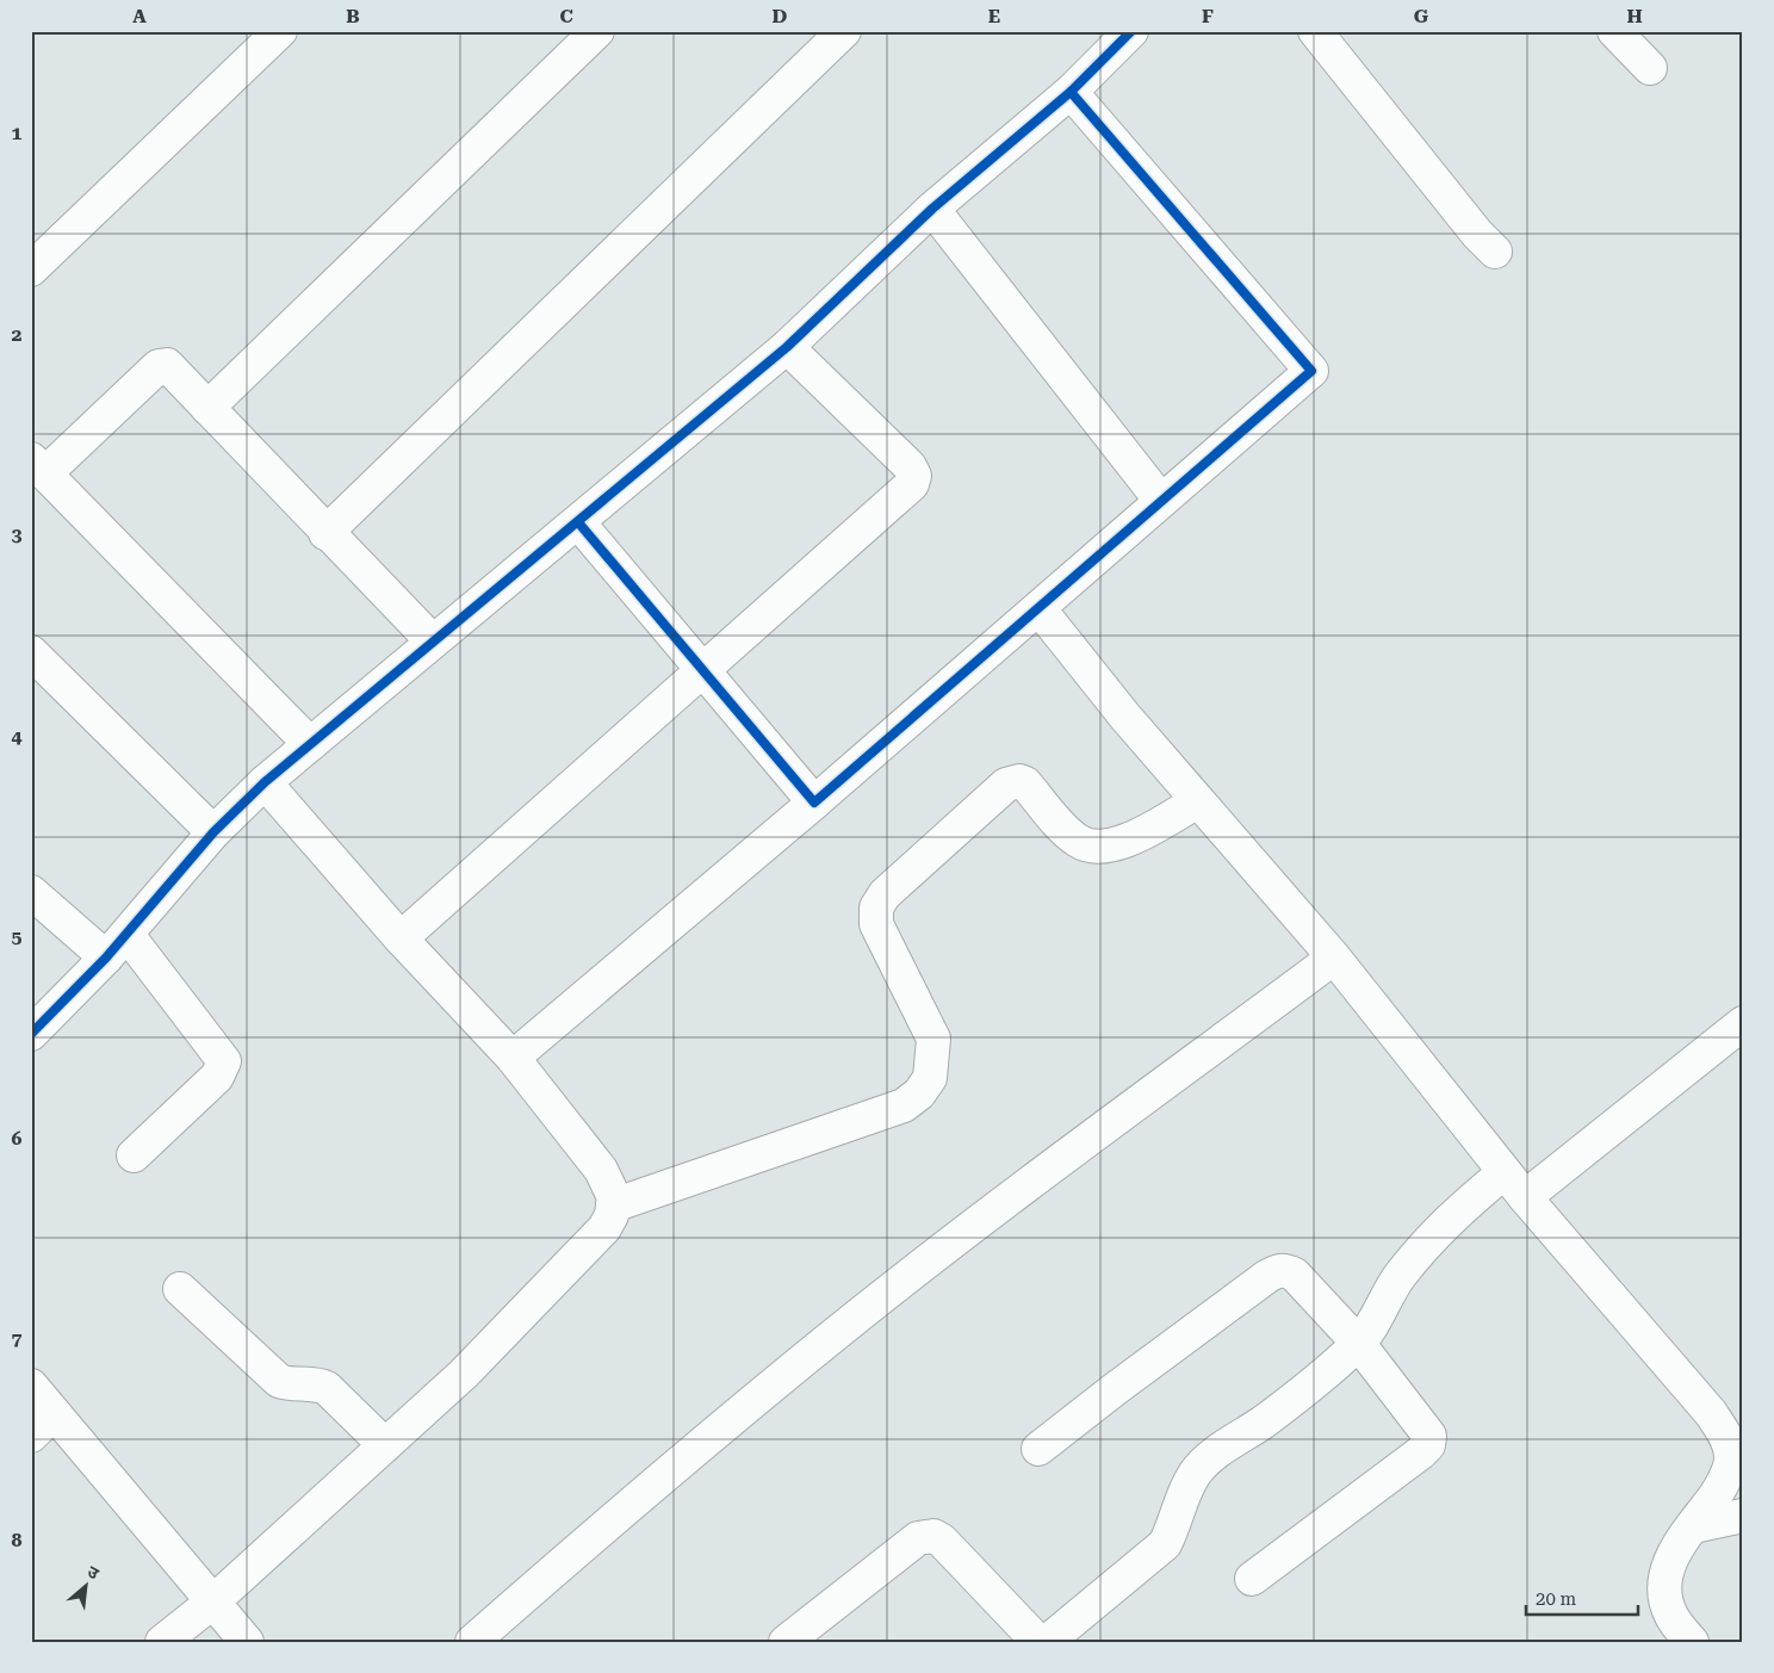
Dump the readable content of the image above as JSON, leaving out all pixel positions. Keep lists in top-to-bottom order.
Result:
{
  "scale_bar": "20 m",
  "north": "top right",
  "grid": {
    "columns": [
      "A",
      "B",
      "C",
      "D",
      "E",
      "F",
      "G",
      "H"
    ],
    "rows": [
      "1",
      "2",
      "3",
      "4",
      "5",
      "6",
      "7",
      "8"
    ]
  }
}
